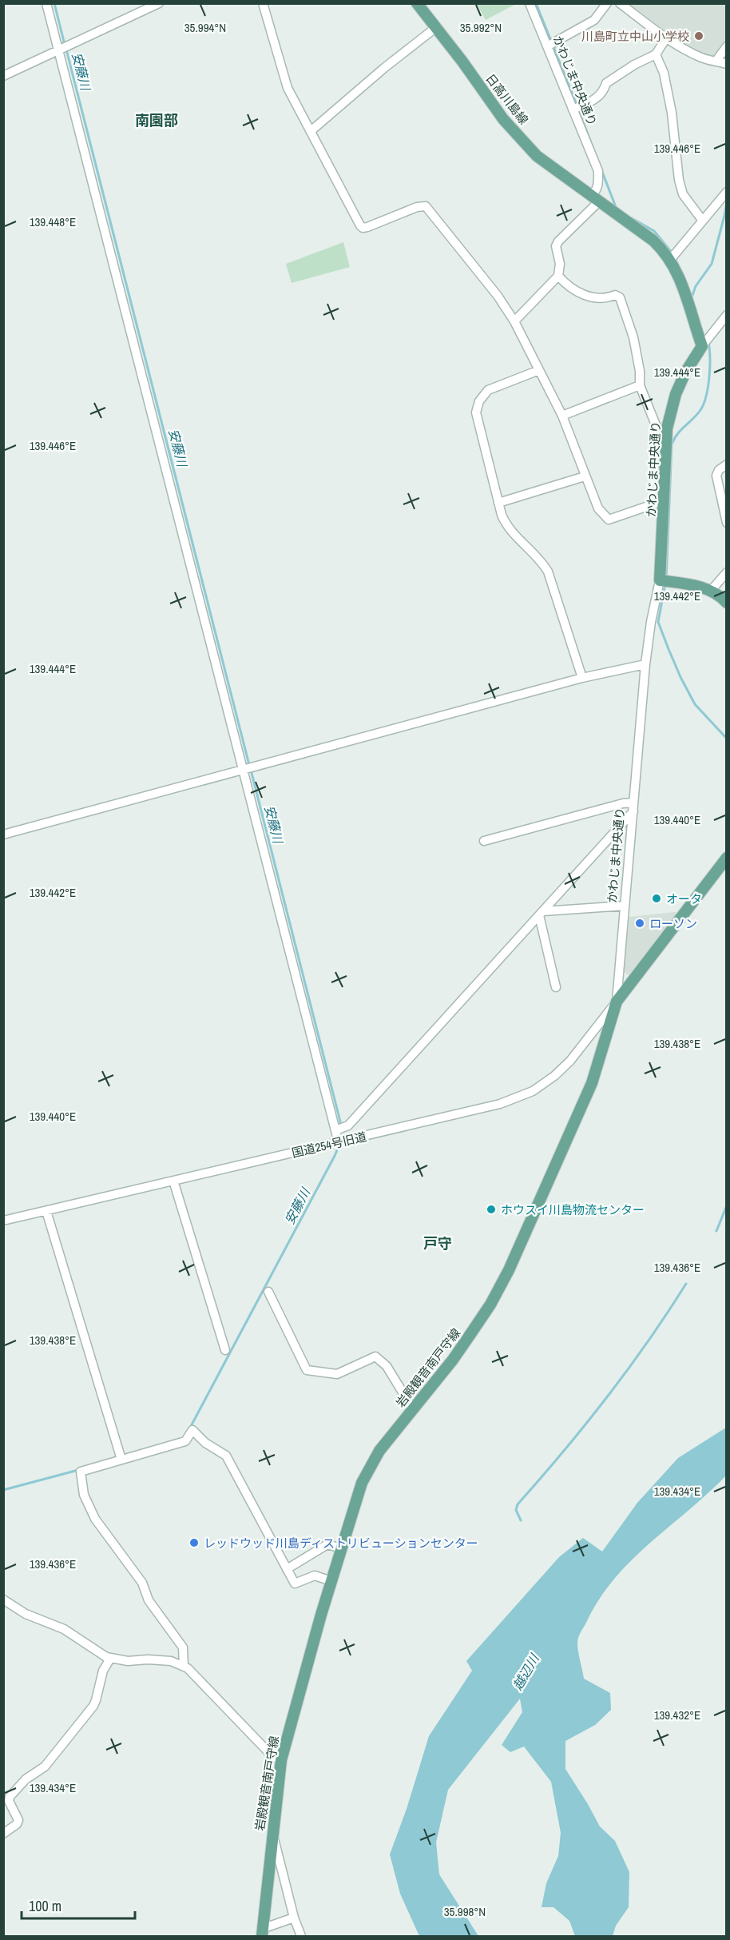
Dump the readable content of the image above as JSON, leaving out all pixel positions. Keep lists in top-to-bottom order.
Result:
{
  "streets": {
    "main road": ["かわじま中央通り", "日高川島線", "岩殿観音南戸守線"],
    "street": ["国道254号旧道"]
  },
  "crossings": [
    ["かわじま中央通り", "日高川島線"],
    ["かわじま中央通り", "国道254号旧道"],
    ["かわじま中央通り", "岩殿観音南戸守線"],
    ["国道254号旧道", "岩殿観音南戸守線"]
  ],
  "districts": ["南園部", "戸守"],
  "water": ["安藤川", "越辺川"],
  "places": [
    "川島町立中山小学校",
    "オータ",
    "ローソン",
    "ホウスイ川島物流センター",
    "レッドウッド川島ディストリビューションセンター"
  ],
  "scale_bar": "100 m",
  "coordinates": [
    "35.994°N",
    "35.992°N",
    "139.446°E",
    "139.448°E",
    "139.444°E",
    "139.442°E",
    "139.440°E",
    "139.438°E",
    "139.436°E",
    "139.434°E",
    "139.432°E",
    "35.998°N"
  ]
}
